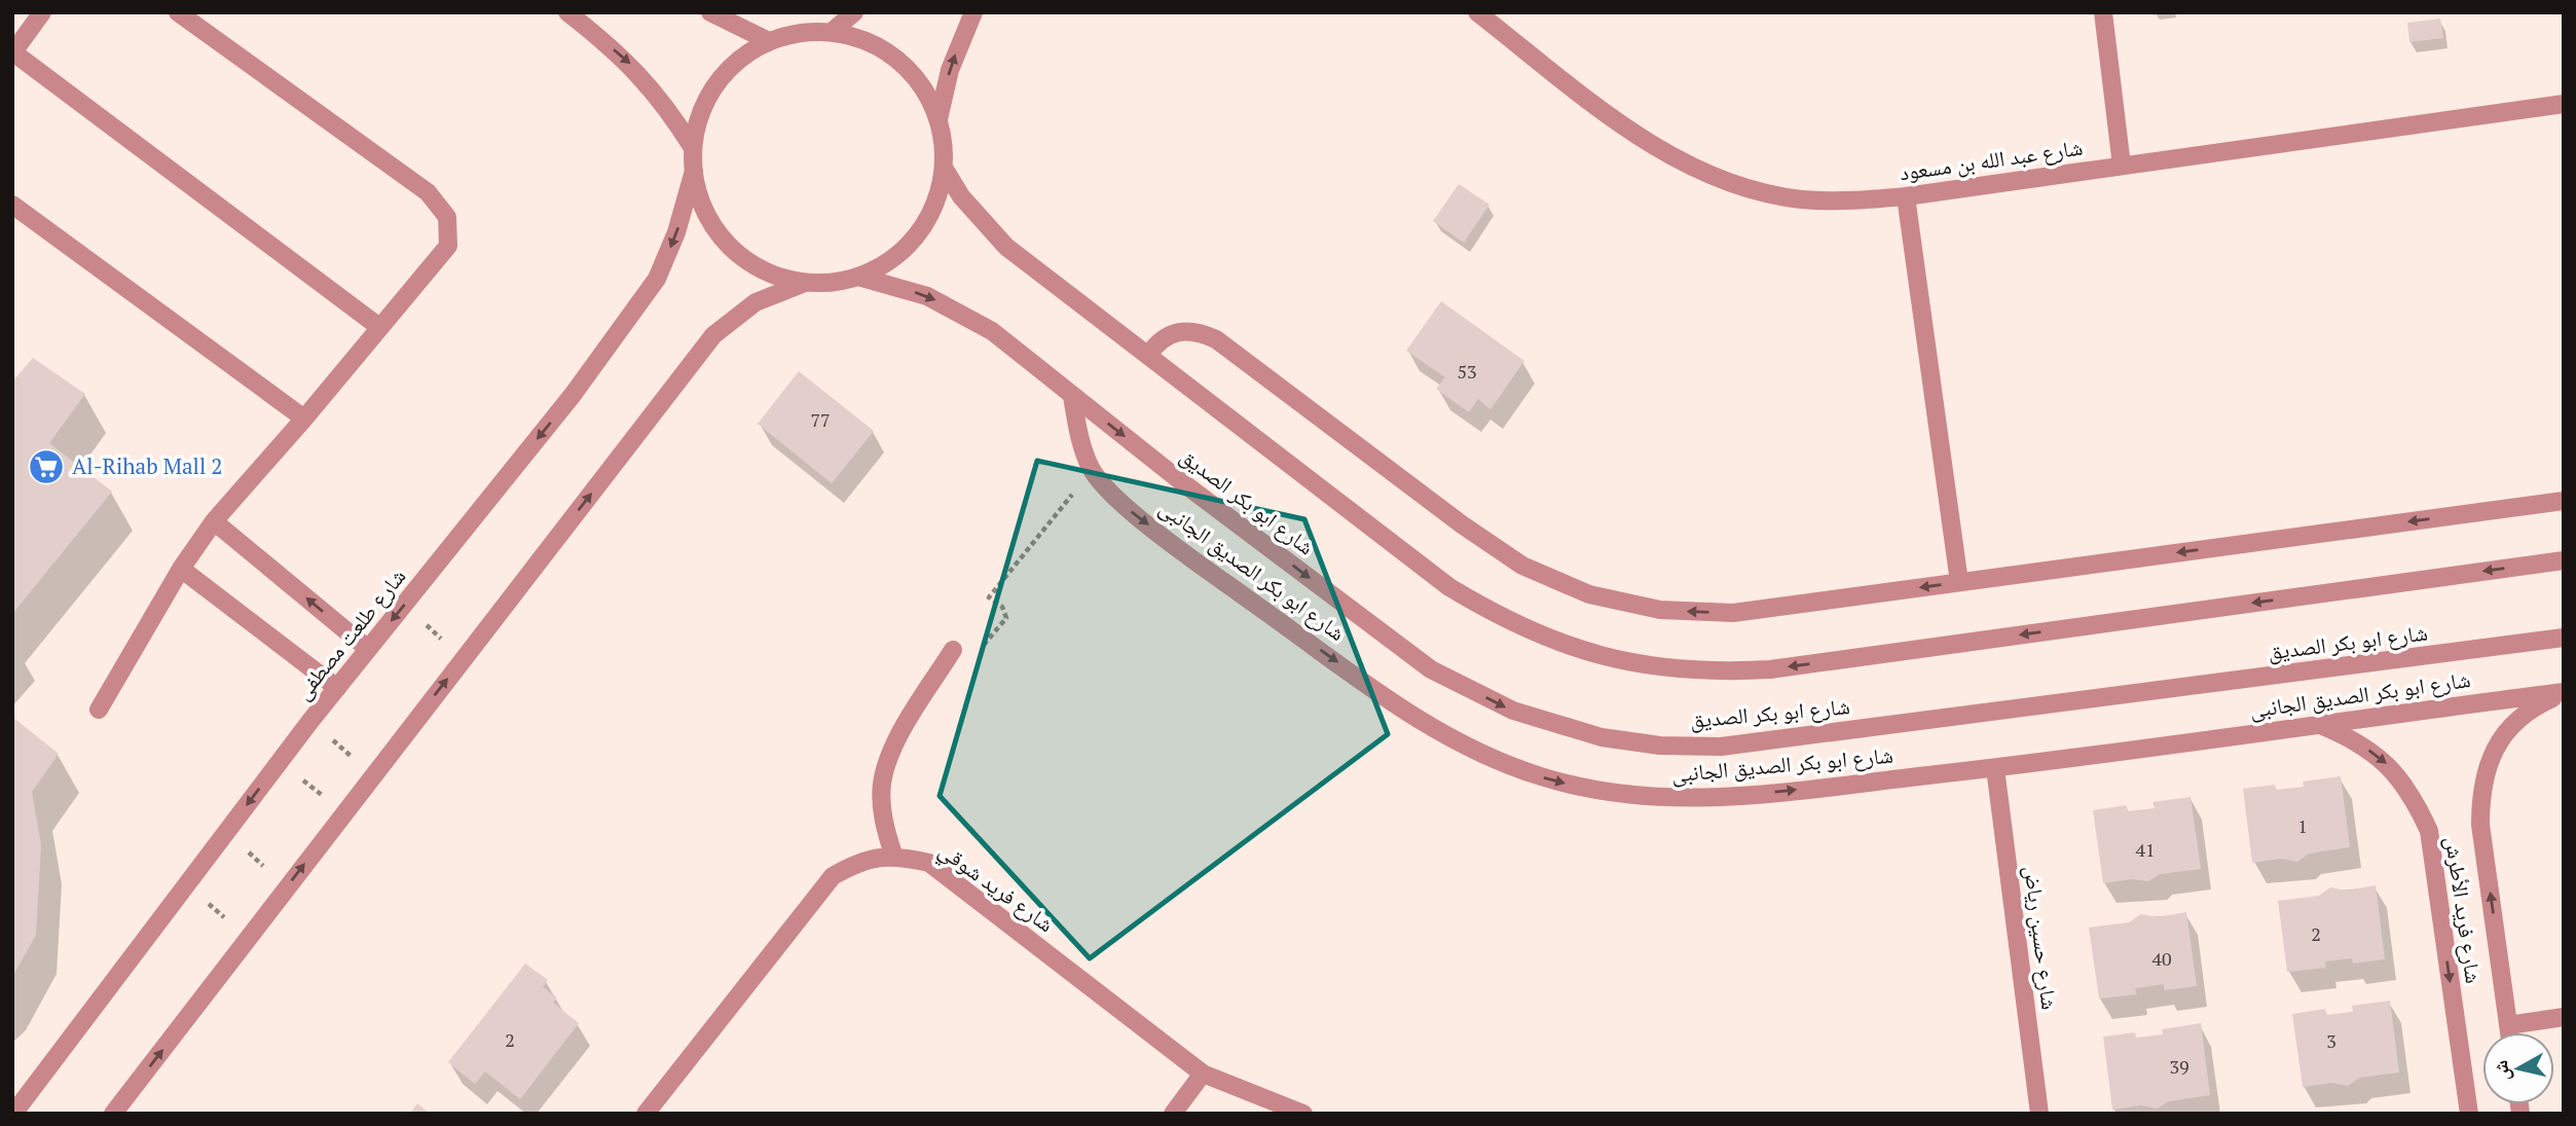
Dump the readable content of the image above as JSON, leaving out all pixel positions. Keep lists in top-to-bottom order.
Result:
{
  "streets": {
    "street": [
      "شارع عبد الله بن مسعود",
      "شارع ابو بكر الصديق",
      "شارع ابو بكر الصديق الجانبى",
      "شارع طلعت مصطفى",
      "شارع فريد شوقي",
      "شارع فريد الأطرش",
      "شارع حسين رياض"
    ]
  },
  "crossings": [
    ["شارع ابو بكر الصديق", "شارع ابو بكر الصديق الجانبى"],
    ["شارع ابو بكر الصديق", "شارع طلعت مصطفى"],
    ["شارع ابو بكر الصديق الجانبى", "شارع فريد الأطرش"],
    ["شارع ابو بكر الصديق الجانبى", "شارع حسين رياض"]
  ],
  "one_way": ["شارع ابو بكر الصديق الجانبى"],
  "places": {
    "supermarket": ["Al-Rihab Mall 2"]
  },
  "house_numbers": [
    "53",
    "77",
    "1",
    "41",
    "2",
    "40",
    "2",
    "3",
    "39"
  ],
  "north": "left"
}
